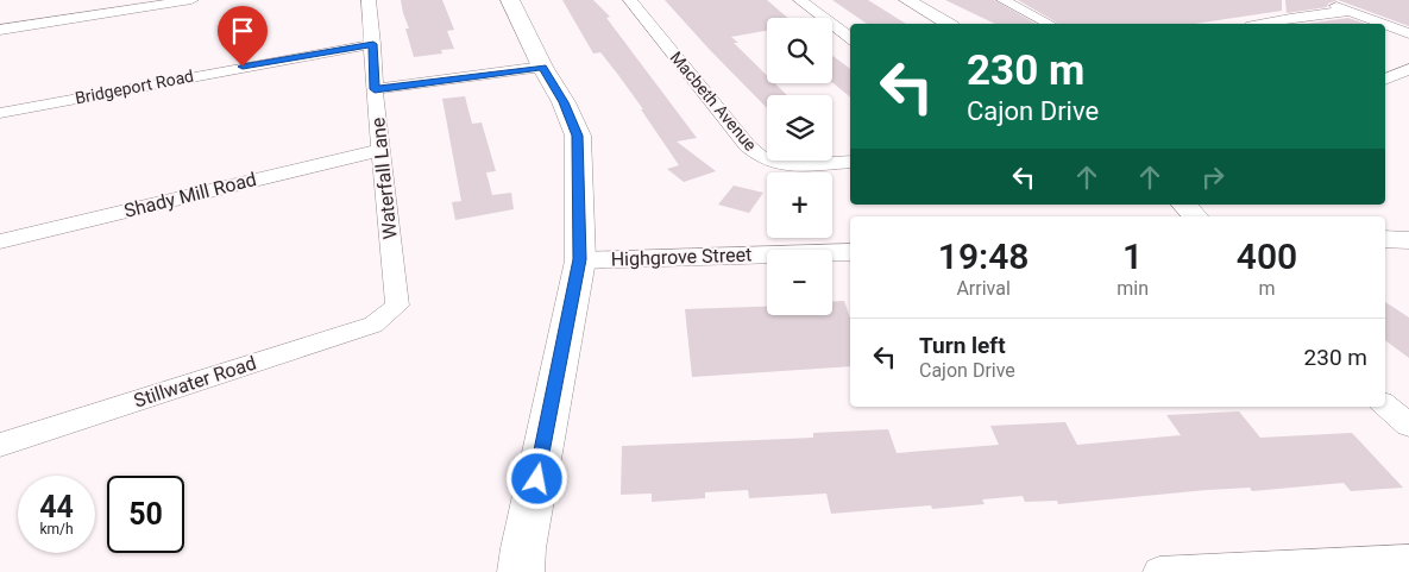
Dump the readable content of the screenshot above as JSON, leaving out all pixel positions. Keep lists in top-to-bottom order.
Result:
{
  "streets": {
    "street": [
      "Bridgeport Road",
      "Macbeth Avenue",
      "Waterfall Lane",
      "Shady Mill Road",
      "Highgrove Street",
      "Stillwater Road"
    ]
  },
  "crossings": [
    ["Bridgeport Road", "Waterfall Lane"],
    ["Waterfall Lane", "Shady Mill Road"],
    ["Waterfall Lane", "Stillwater Road"]
  ],
  "page": {
    "map_buttons": ["+", "−"],
    "turn": ["230 m", "Cajon Drive"],
    "eta": [
      "19:48",
      "Arrival",
      "1",
      "min",
      "400",
      "m"
    ],
    "list": [
      {
        "name": "Turn left",
        "note": "Cajon Drive",
        "value": "230 m"
      }
    ],
    "speed": "44 km/h",
    "limit": "50"
  }
}
